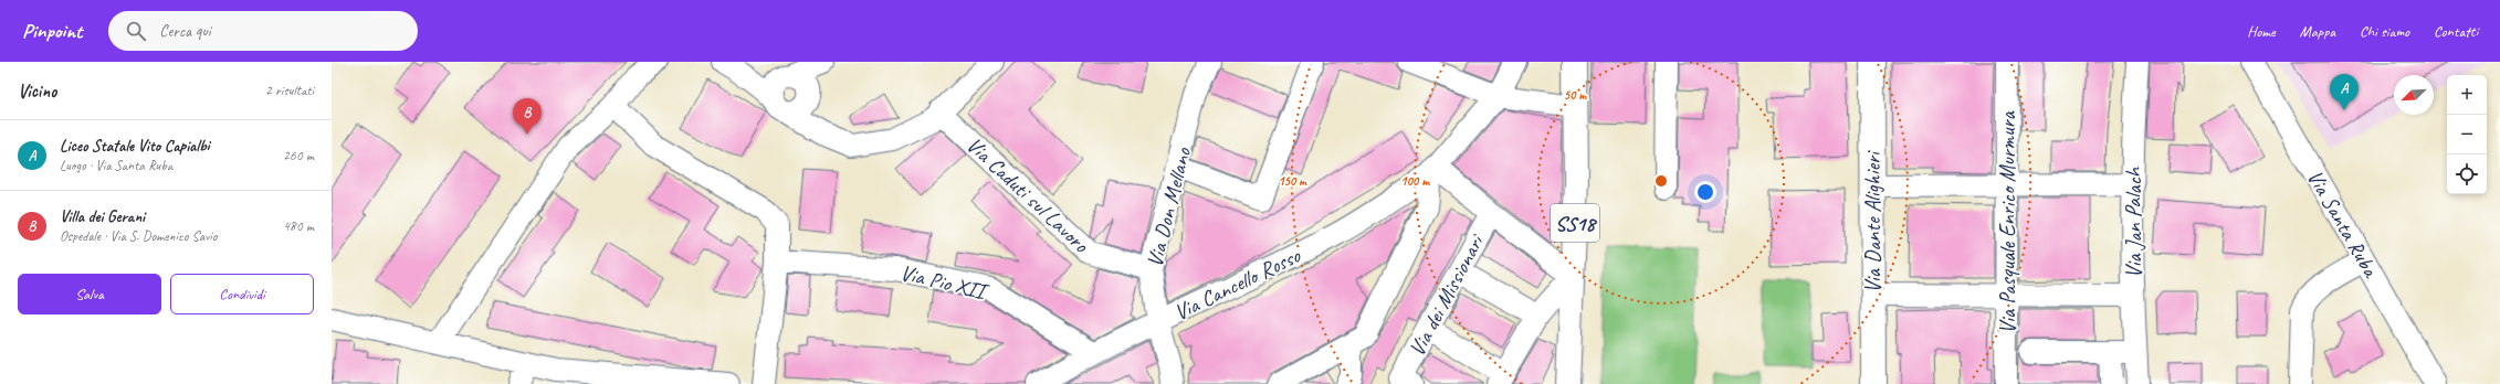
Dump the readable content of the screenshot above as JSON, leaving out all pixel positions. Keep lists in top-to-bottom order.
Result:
{
  "streets": {
    "main road": ["SS18", "Via Dante Alighieri"],
    "street": [
      "Via Caduti sul Lavoro",
      "Via Don Mellano",
      "Via Pasquale Enrico Murmura",
      "Via Jan Palach",
      "Via Santa Ruba",
      "Via Pio XII",
      "Via Cancello Rosso",
      "Via dei Missionari"
    ]
  },
  "crossings": [
    ["Via Caduti sul Lavoro", "Via Don Mellano"],
    ["Via Don Mellano", "Via Cancello Rosso"],
    ["Via Pio XII", "Via Cancello Rosso"]
  ],
  "north": "bottom left",
  "page": {
    "header": "Pinpoint",
    "search": "Cerca qui",
    "nav": [
      "Home",
      "Mappa",
      "Chi siamo",
      "Contatti"
    ],
    "heading": ["Vicino", "2 risultati"],
    "pins": ["A", "B"],
    "map_buttons": ["+", "−"],
    "list": [
      {
        "mark": "A",
        "name": "Liceo Statale Vito Capialbi",
        "note": "Luogo · Via Santa Ruba",
        "value": "260 m"
      },
      {
        "mark": "B",
        "name": "Villa dei Gerani",
        "note": "Ospedale · Via S. Domenico Savio",
        "value": "480 m"
      }
    ],
    "buttons": ["Salva", "Condividi"]
  },
  "rings": ["50 m", "100 m", "150 m"]
}
